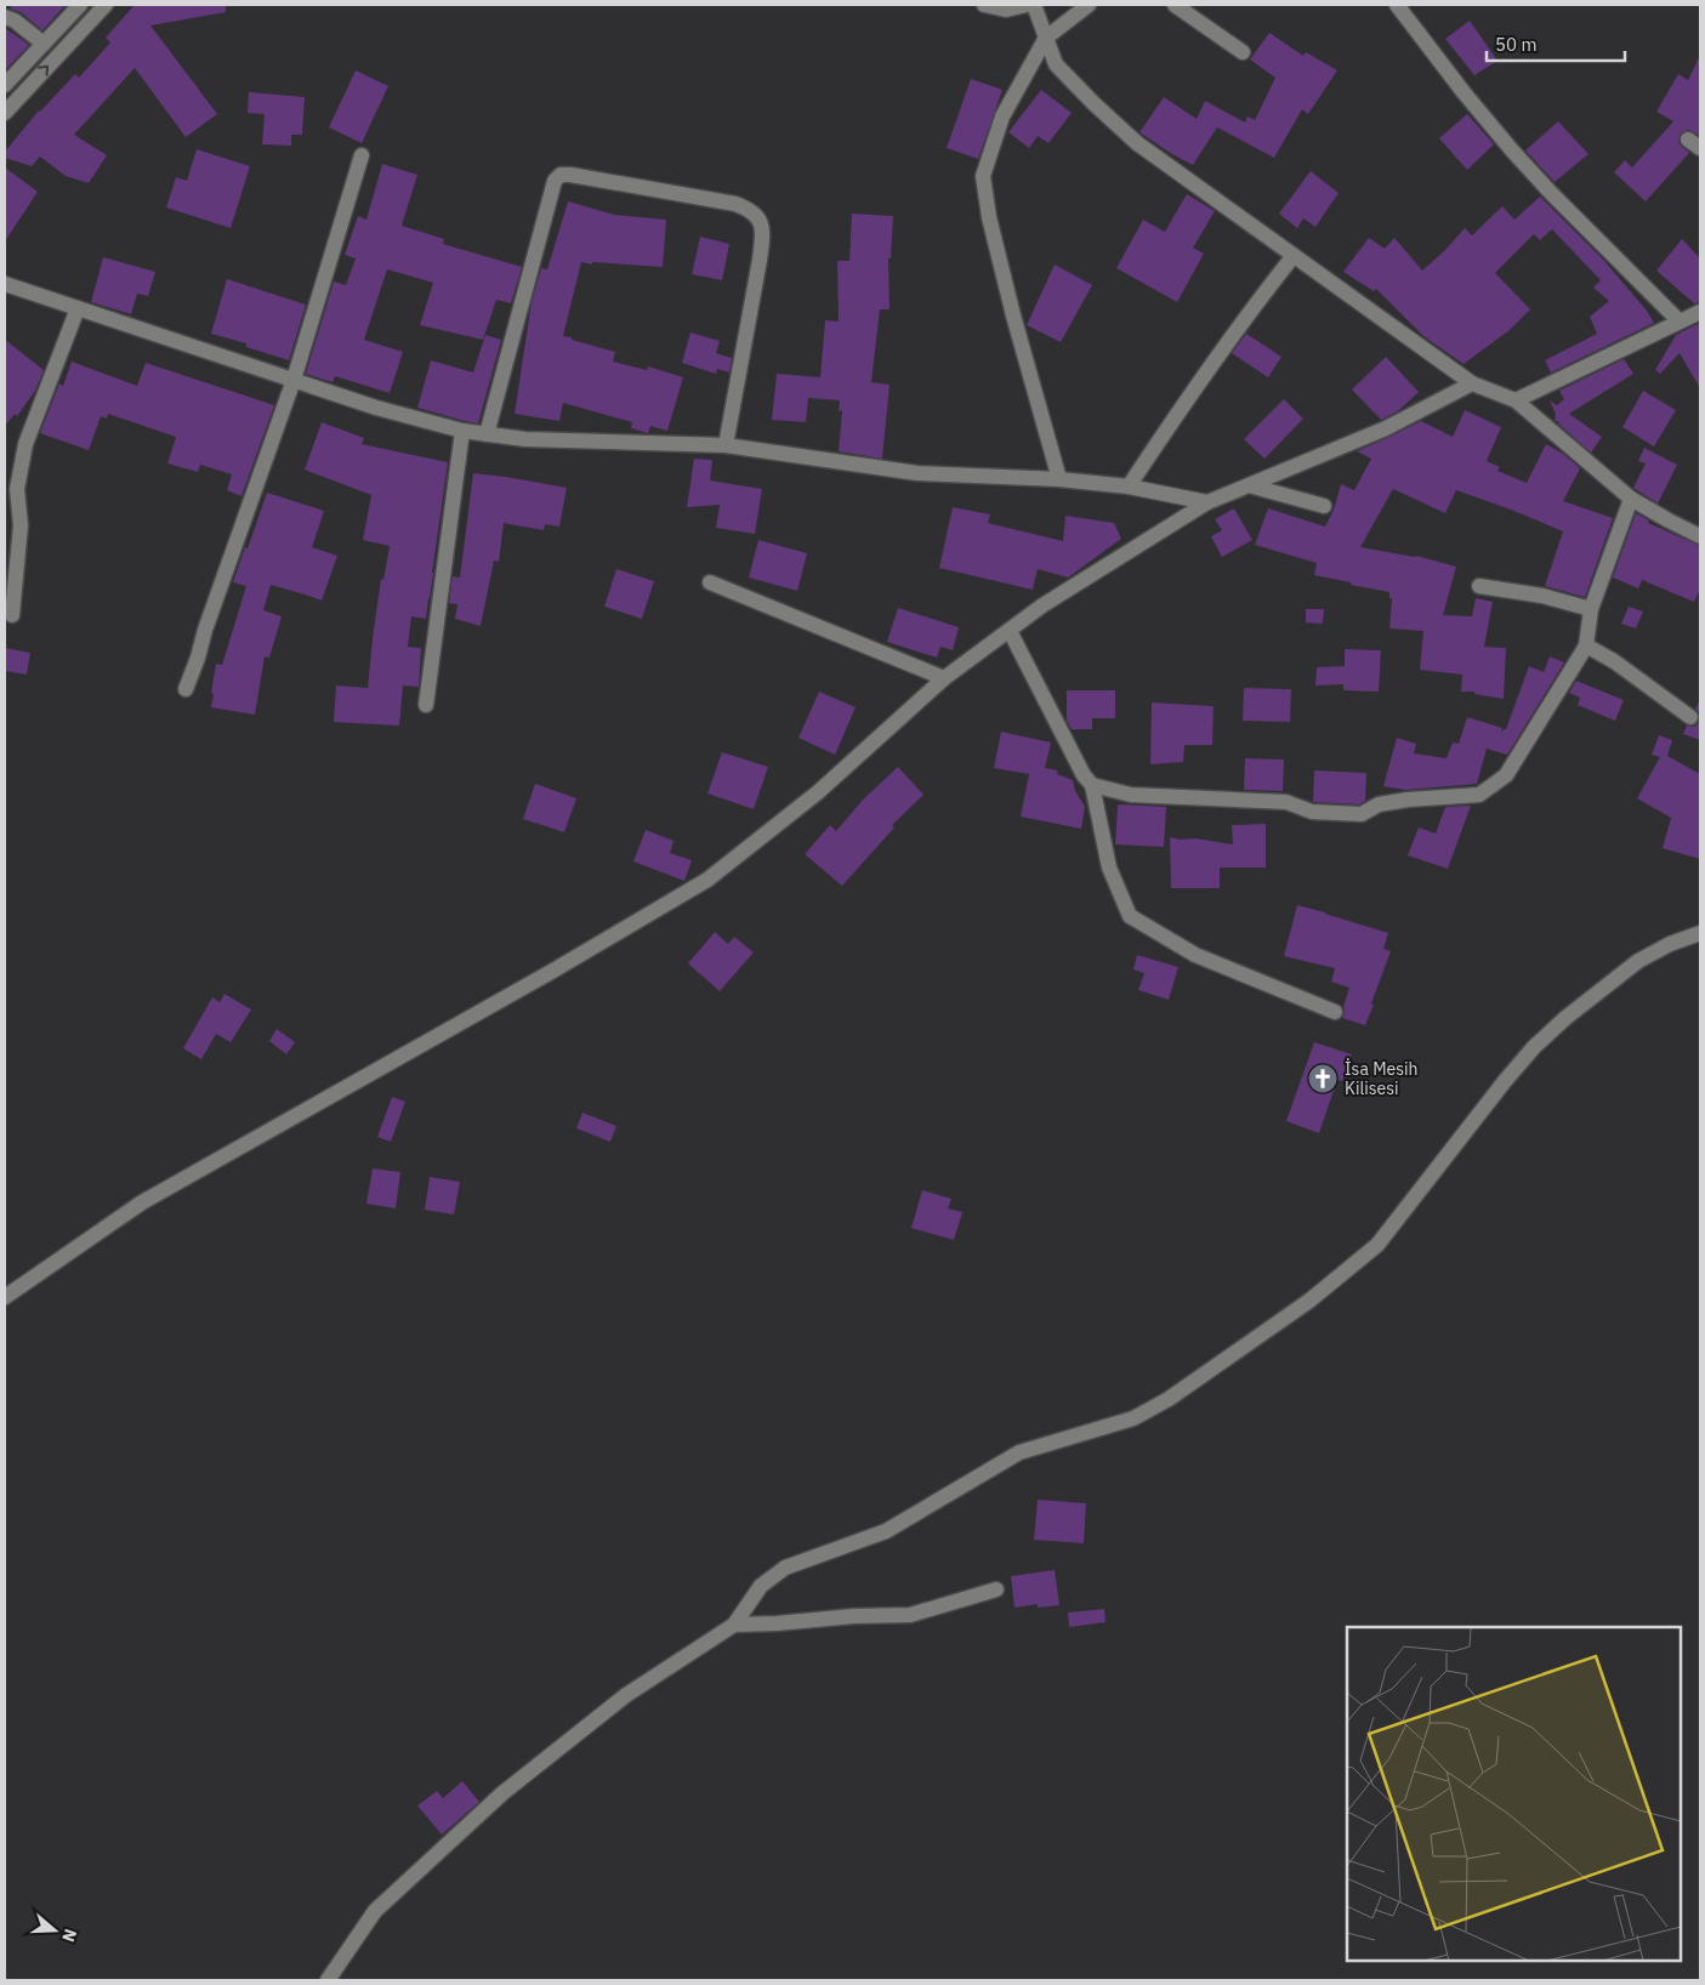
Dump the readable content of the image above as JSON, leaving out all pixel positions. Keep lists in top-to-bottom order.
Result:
{
  "places": {
    "church": ["İsa Mesih Kilisesi"]
  },
  "scale_bar": "50 m",
  "north": "right"
}
